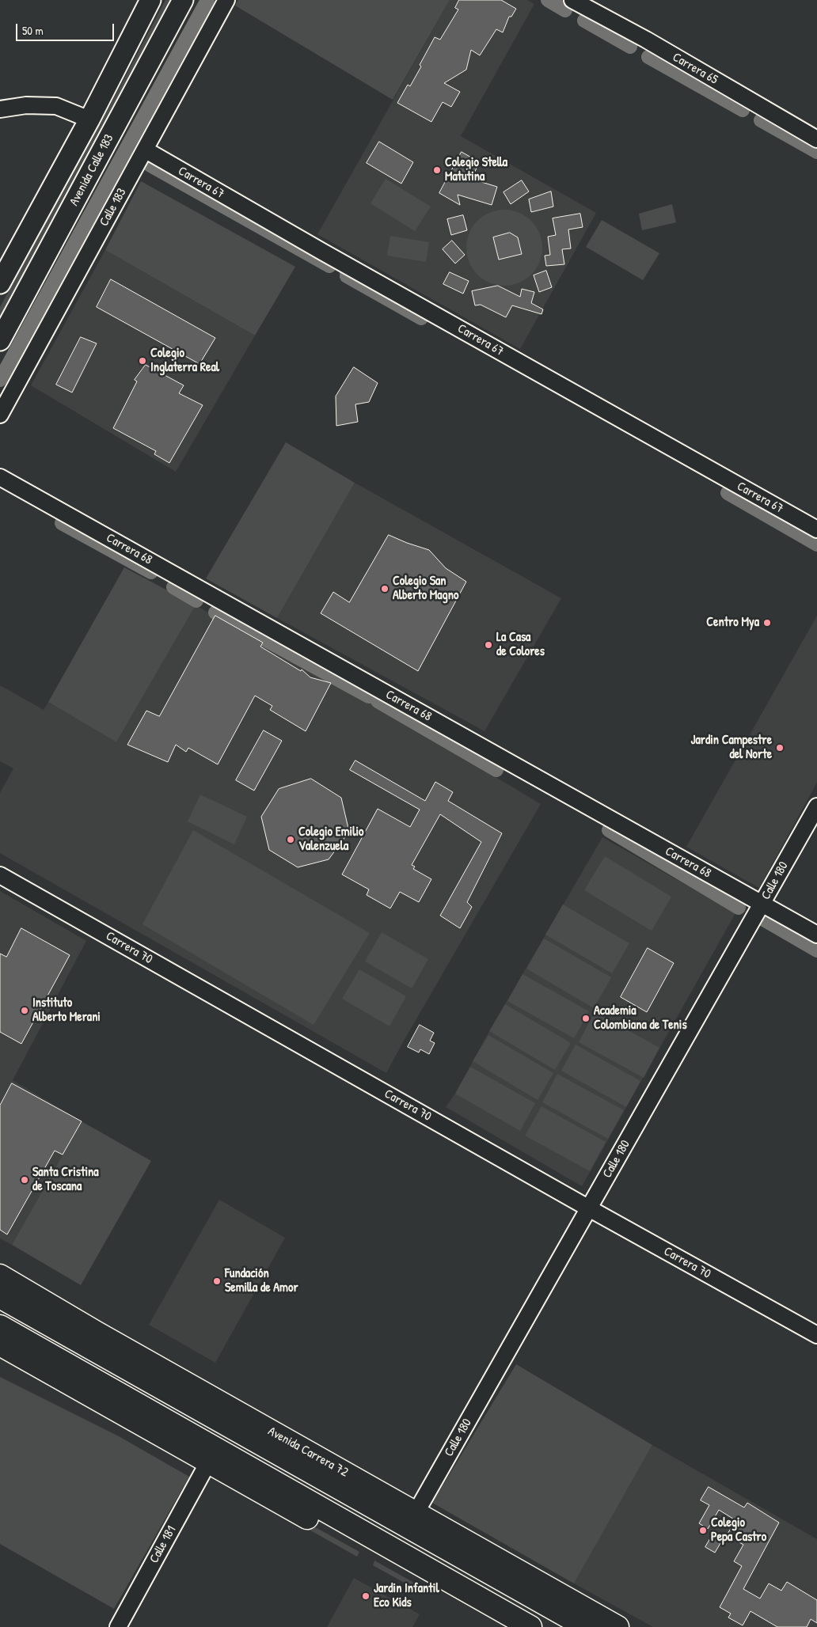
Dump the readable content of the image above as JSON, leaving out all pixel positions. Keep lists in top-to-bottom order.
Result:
{
  "streets": {
    "highway": ["Avenida Carrera 72"],
    "main road": ["Avenida Calle 183"],
    "street": [
      "Carrera 65",
      "Carrera 67",
      "Calle 183",
      "Carrera 68",
      "Calle 180",
      "Carrera 70",
      "Calle 181"
    ]
  },
  "crossings": [
    ["Carrera 67", "Calle 183"],
    ["Carrera 68", "Calle 180"],
    ["Calle 180", "Carrera 70"],
    ["Calle 180", "Avenida Carrera 72"]
  ],
  "places": [
    "Colegio Stella Matutina",
    "Colegio Inglaterra Real",
    "Colegio San Alberto Magno",
    "Centro Mya",
    "La Casa de Colores",
    "Jardin Campestre del Norte",
    "Colegio Emilio Valenzuela",
    "Instituto Alberto Merani",
    "Academia Colombiana de Tenis",
    "Santa Cristina de Toscana",
    "Fundación Semilla de Amor",
    "Colegio Pepa Castro",
    "Jardin Infantil Eco Kids"
  ],
  "scale_bar": "50 m"
}
